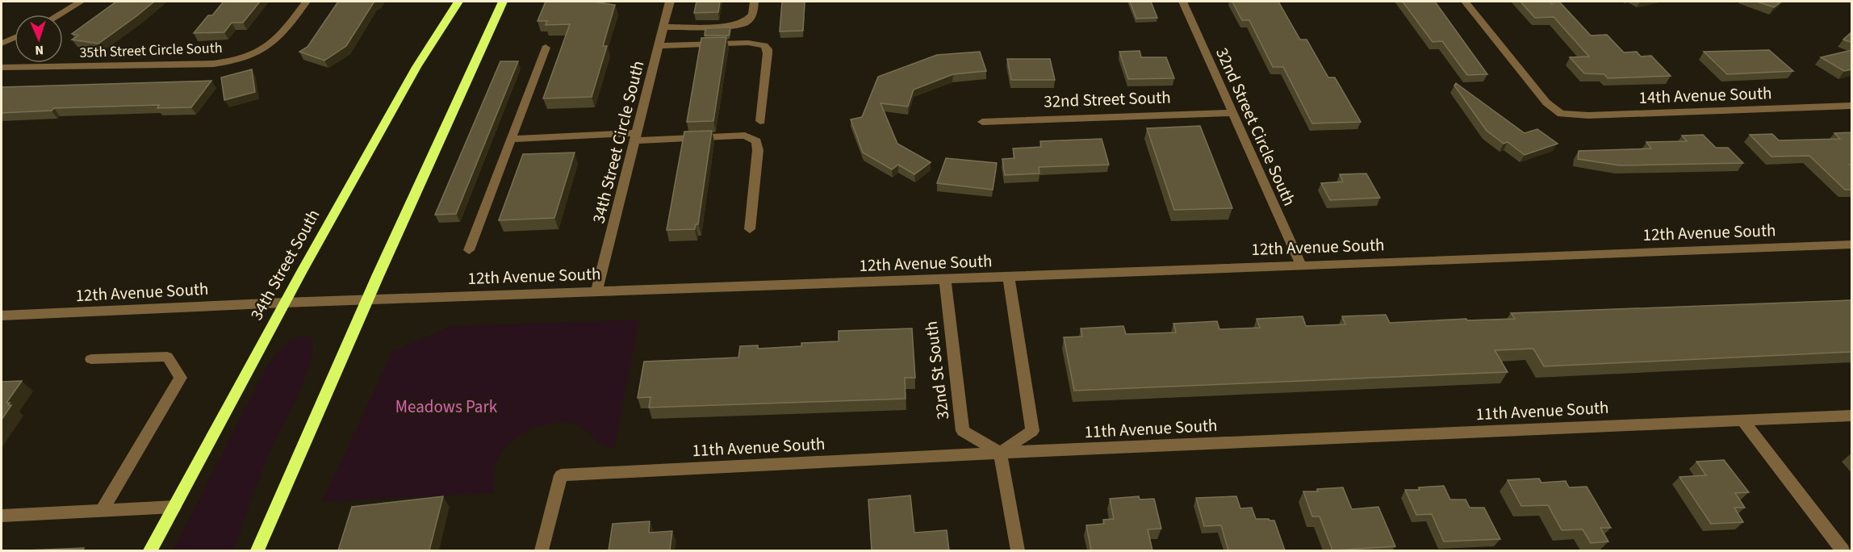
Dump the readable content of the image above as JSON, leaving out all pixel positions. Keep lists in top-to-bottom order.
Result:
{
  "streets": {
    "main road": ["34th Street South"],
    "street": [
      "35th Street Circle South",
      "14th Avenue South",
      "32nd Street South",
      "32nd Street Circle South",
      "34th Street Circle South",
      "12th Avenue South",
      "32nd St South",
      "11th Avenue South"
    ]
  },
  "crossings": [
    ["32nd Street South", "32nd Street Circle South"],
    ["32nd Street Circle South", "12th Avenue South"],
    ["34th Street Circle South", "12th Avenue South"],
    ["12th Avenue South", "34th Street South"],
    ["12th Avenue South", "32nd St South"],
    ["32nd St South", "11th Avenue South"]
  ],
  "parks": ["Meadows Park"],
  "north": "bottom"
}
